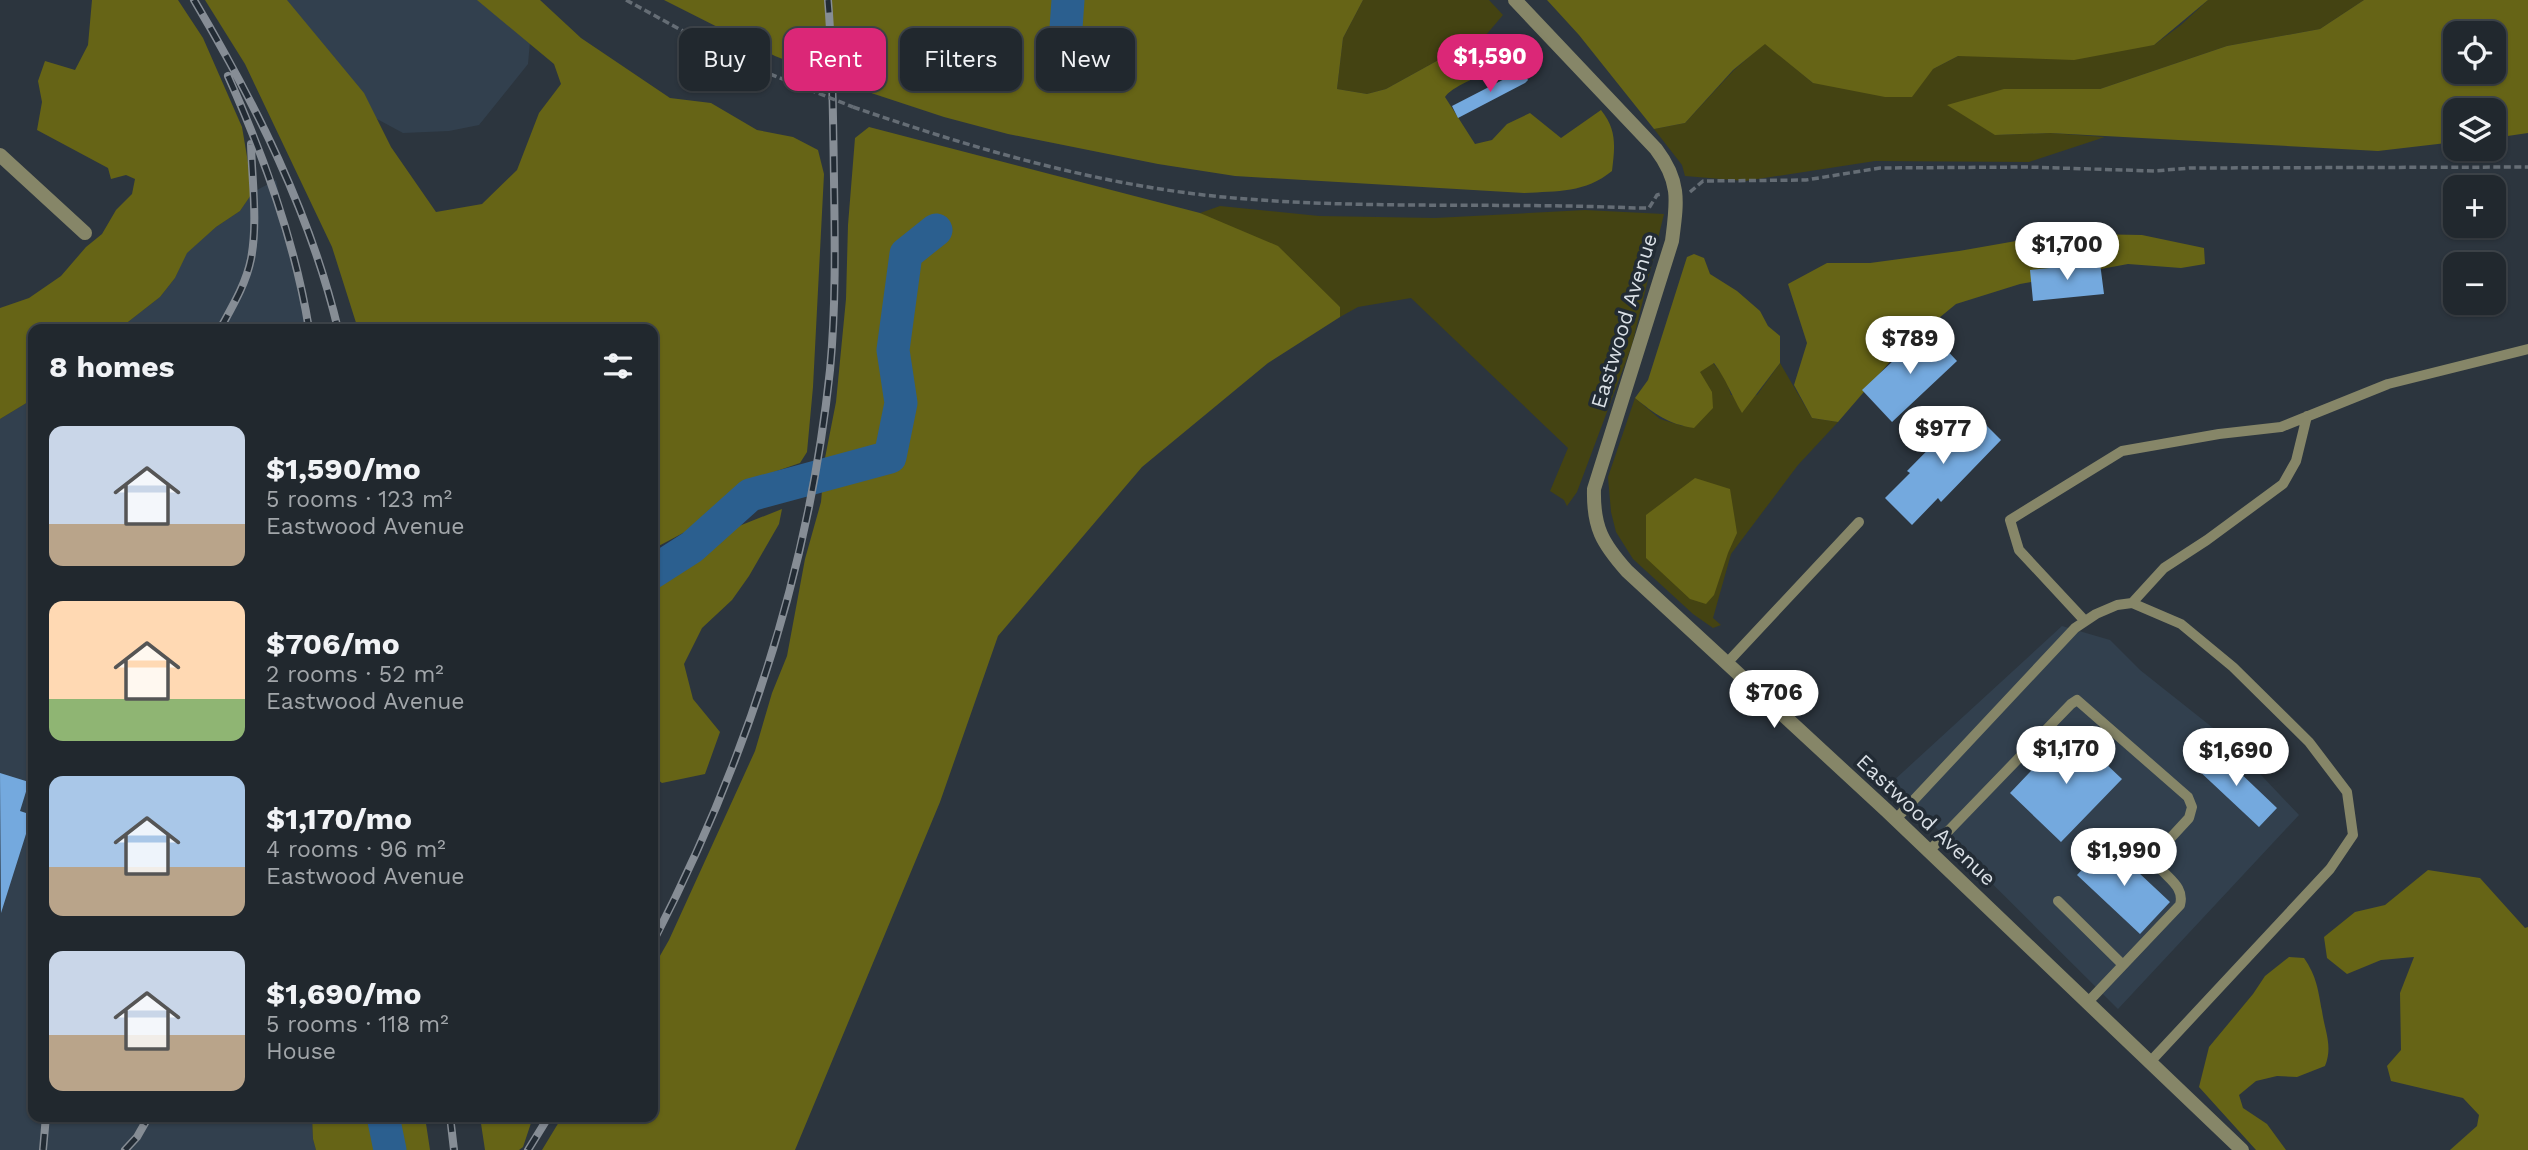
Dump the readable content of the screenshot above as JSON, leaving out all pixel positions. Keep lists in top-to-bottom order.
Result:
{
  "streets": {
    "street": ["Eastwood Avenue"]
  },
  "page": {
    "map_buttons": ["+", "−"],
    "chip": [
      "Buy",
      "Rent",
      "Filters",
      "New"
    ],
    "price": [
      "$1,590",
      "$1,700",
      "$789",
      "$977",
      "$706",
      "$1,170",
      "$1,690",
      "$1,990"
    ],
    "heading": "8 homes",
    "list": [
      {
        "name": "$1,590/mo",
        "note": "5 rooms · 123 m² · Eastwood Avenue"
      },
      {
        "name": "$706/mo",
        "note": "2 rooms · 52 m² · Eastwood Avenue"
      },
      {
        "name": "$1,170/mo",
        "note": "4 rooms · 96 m² · Eastwood Avenue"
      },
      {
        "name": "$1,690/mo",
        "note": "5 rooms · 118 m² · House"
      }
    ]
  }
}
